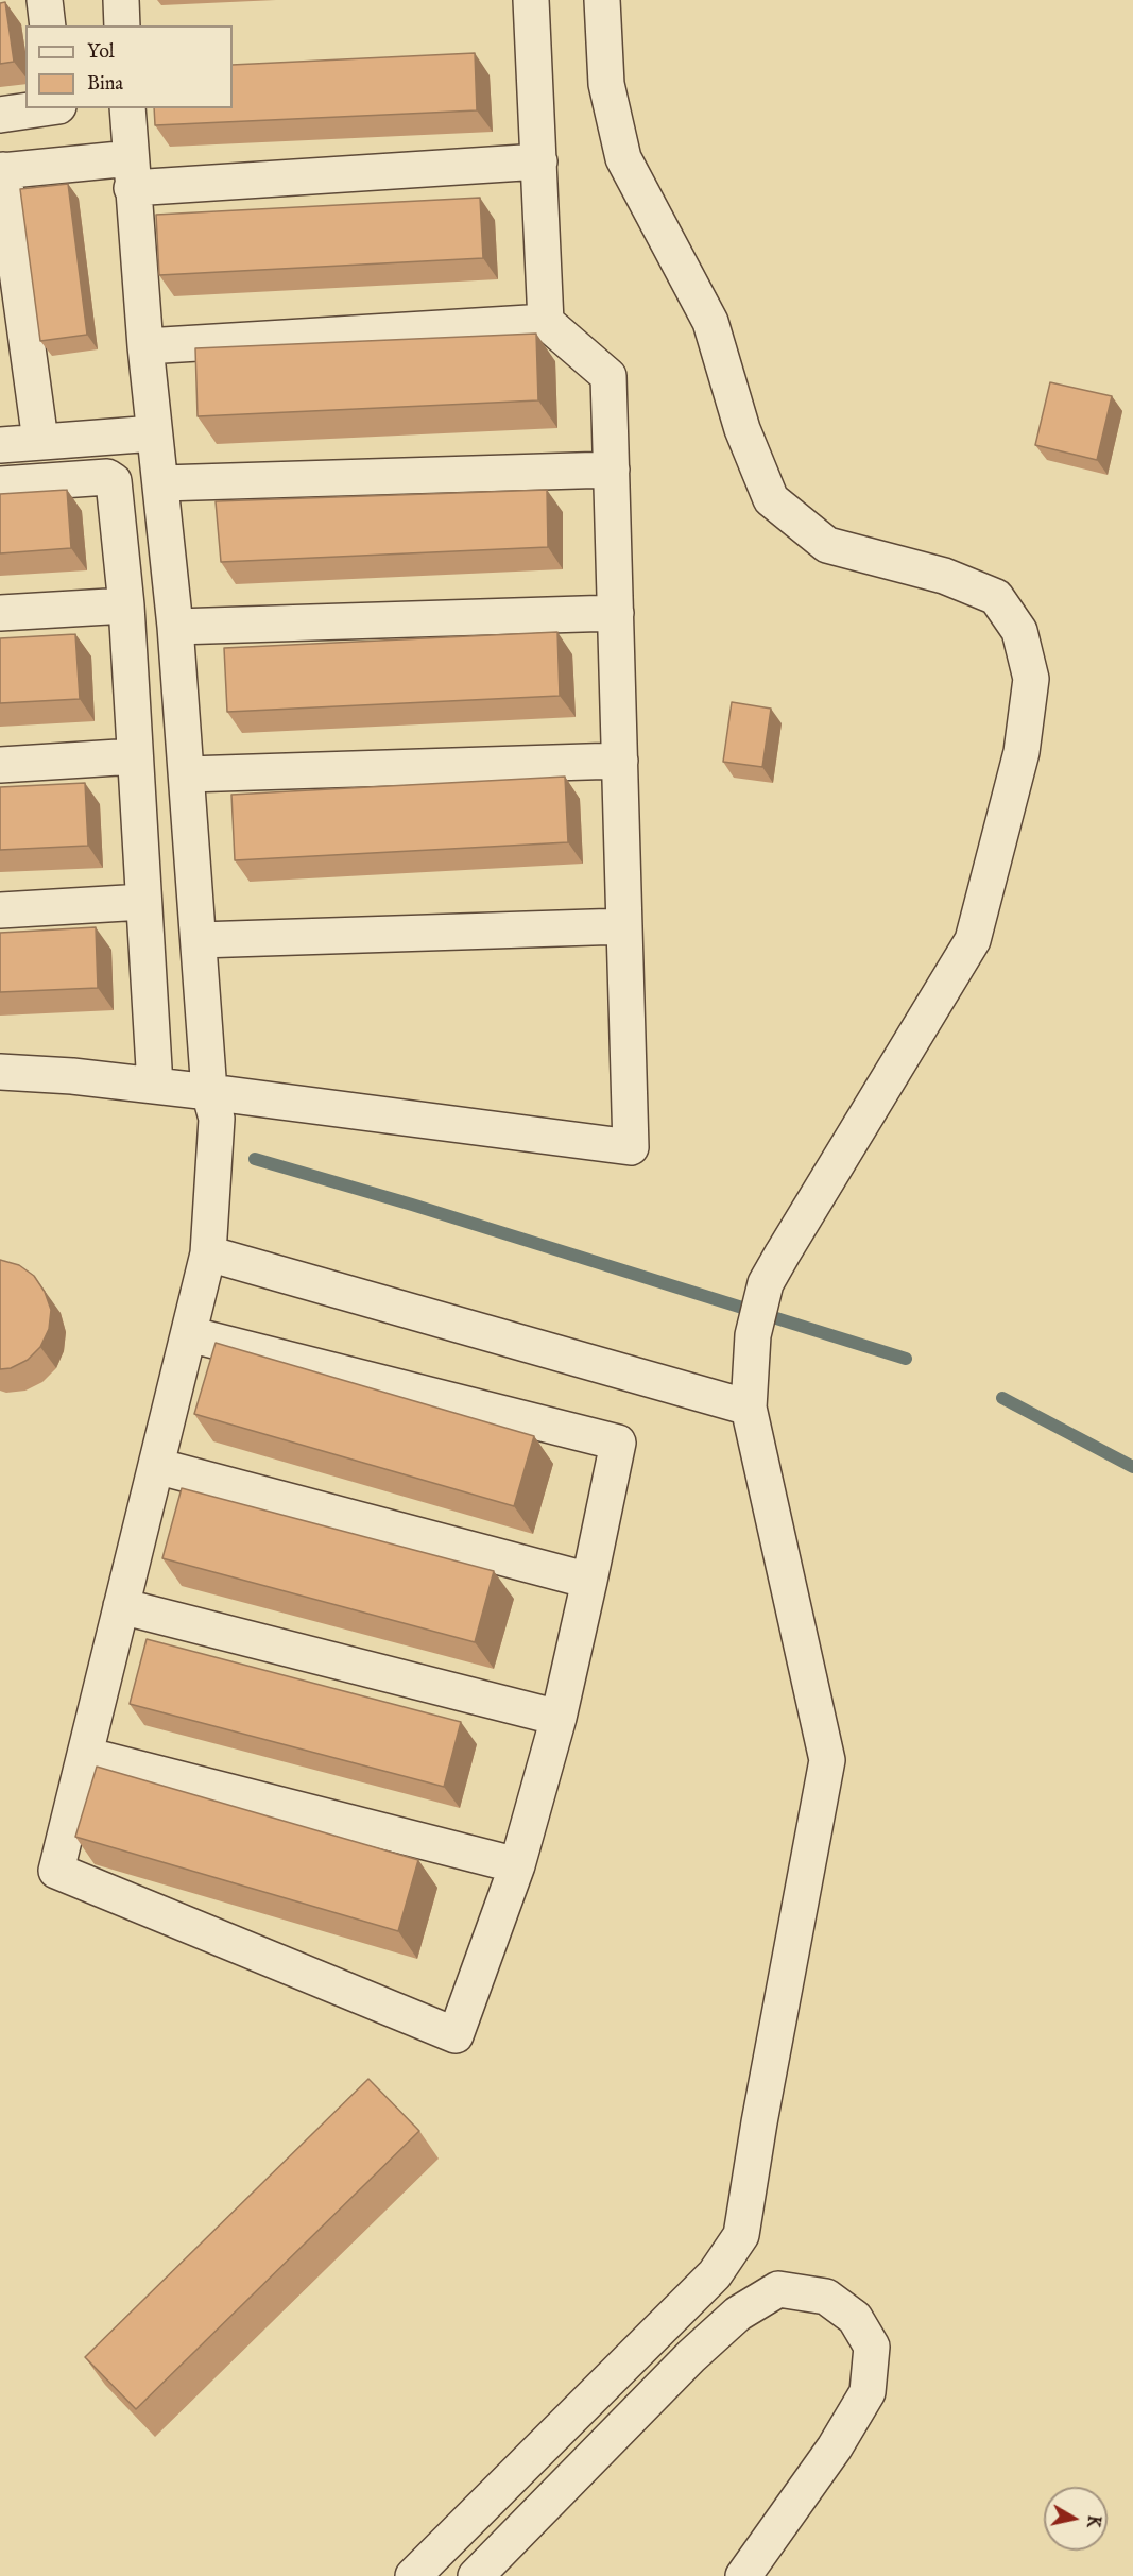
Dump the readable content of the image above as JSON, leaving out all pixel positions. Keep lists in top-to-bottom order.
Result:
{
  "legend": ["Yol", "Bina"],
  "north": "right"
}
